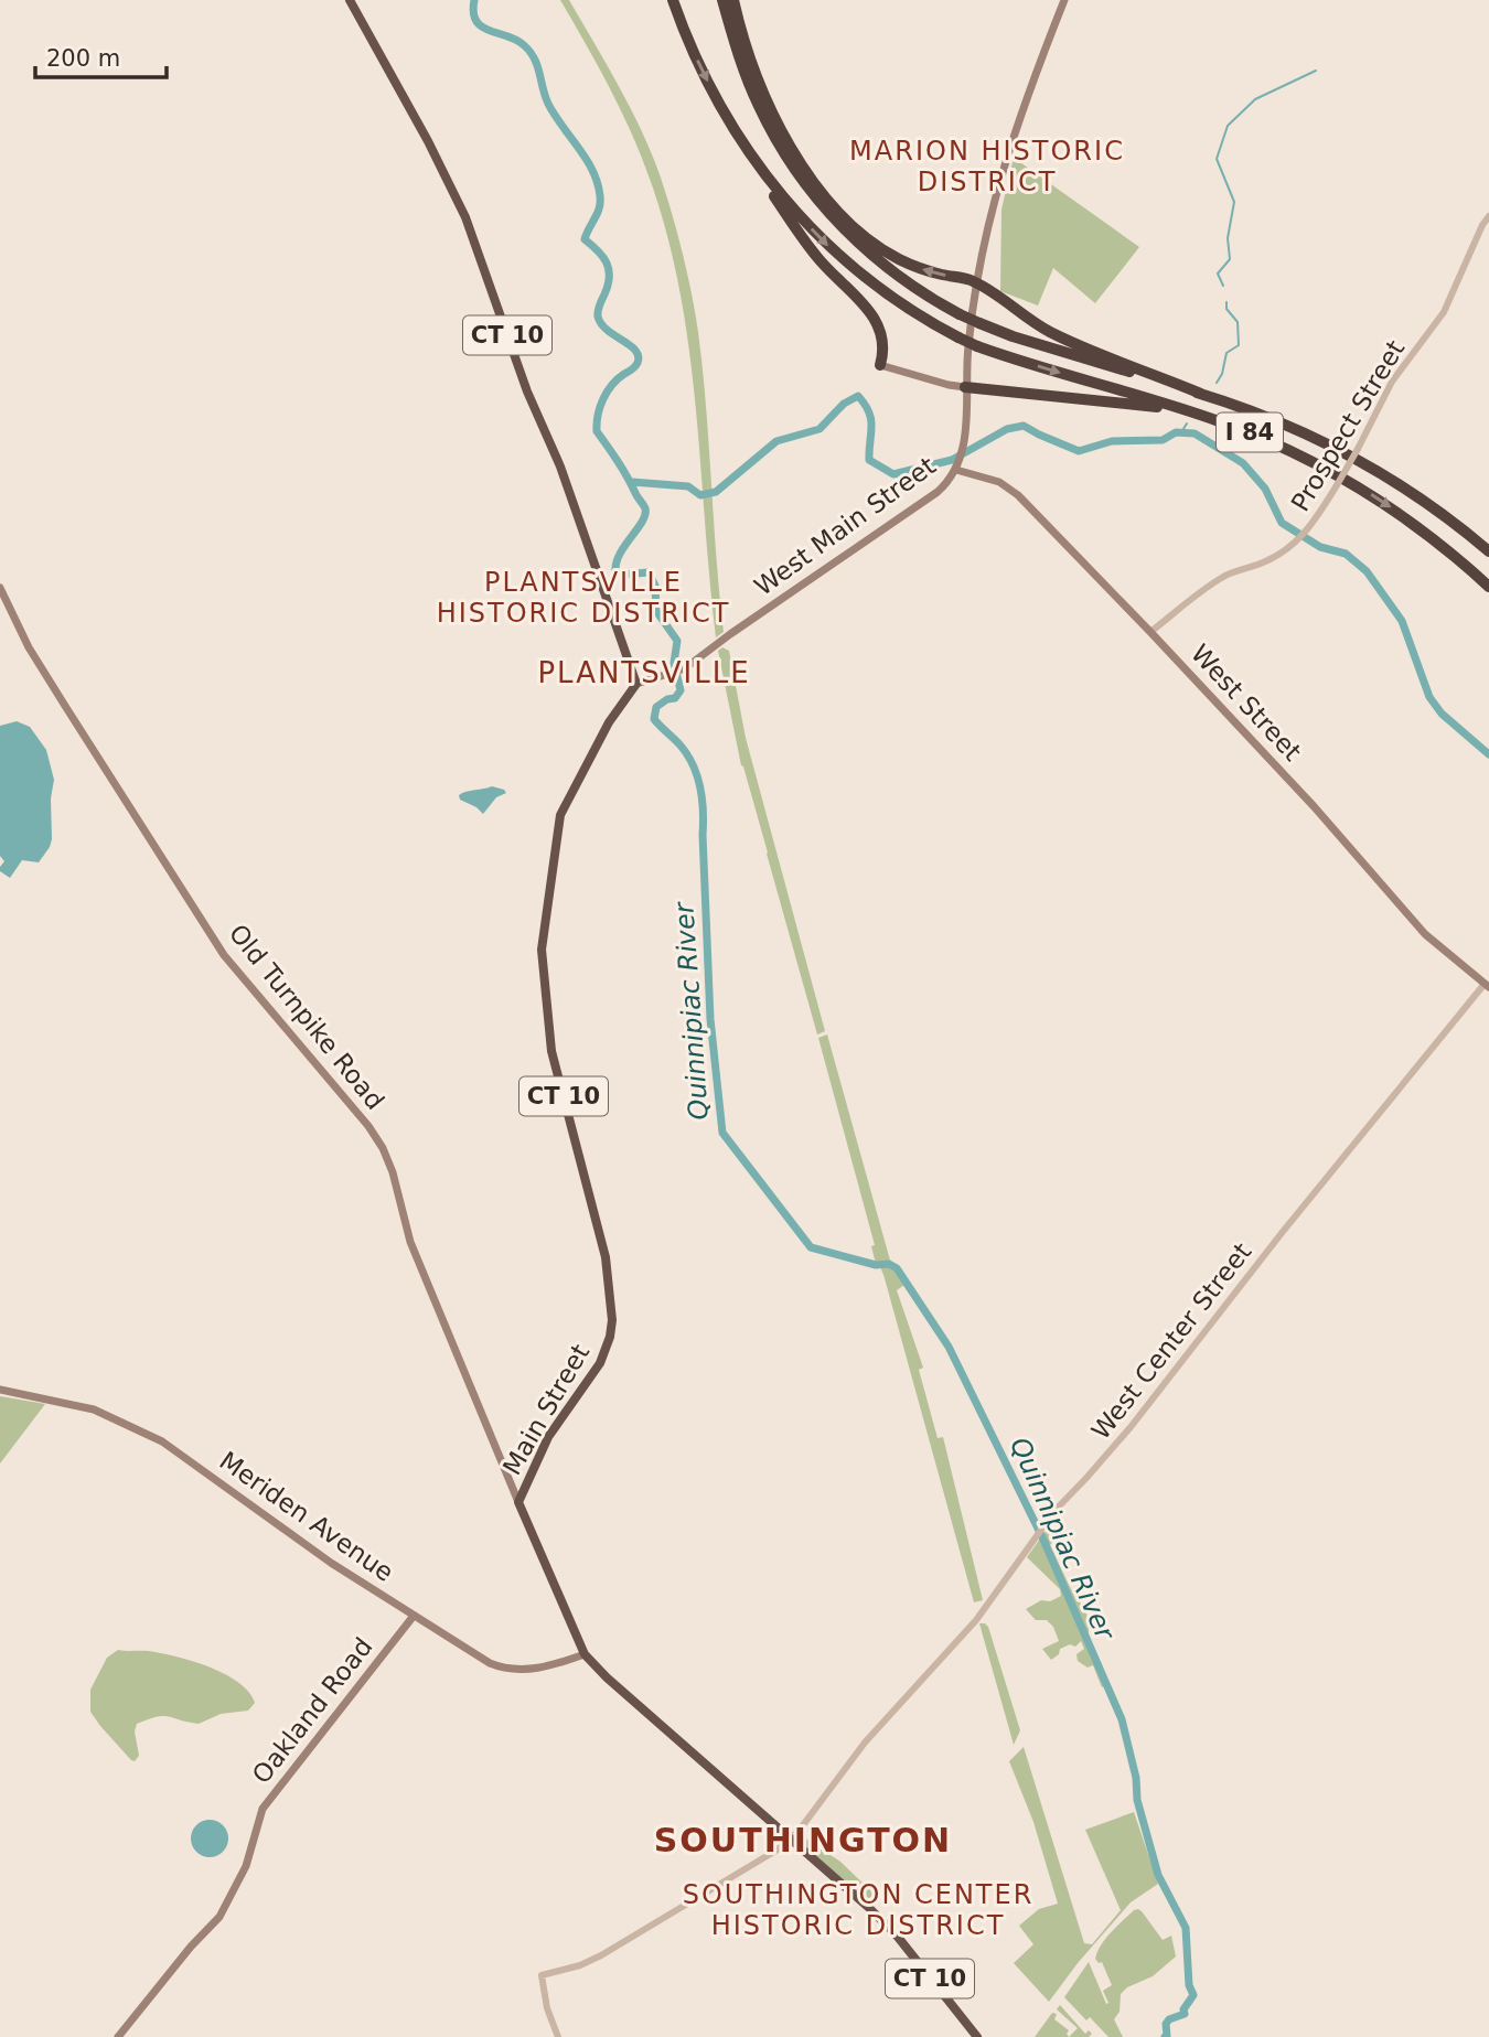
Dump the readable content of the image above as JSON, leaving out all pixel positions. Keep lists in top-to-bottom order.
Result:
{
  "streets": {
    "highway": ["CT 10", "I 84", "Main Street"],
    "main road": [
      "West Main Street",
      "West Street",
      "Old Turnpike Road",
      "Meriden Avenue",
      "Oakland Road"
    ],
    "street": ["Prospect Street", "West Center Street"]
  },
  "crossings": [
    ["CT 10", "West Main Street"],
    ["CT 10", "Main Street"],
    ["Prospect Street", "West Street"],
    ["West Main Street", "West Street"],
    ["West Main Street", "Main Street"],
    ["West Street", "West Center Street"],
    ["Old Turnpike Road", "Main Street"],
    ["West Center Street", "Main Street"],
    ["Main Street", "Meriden Avenue"],
    ["Meriden Avenue", "Oakland Road"]
  ],
  "districts": [
    "MARION HISTORIC DISTRICT",
    "PLANTSVILLE HISTORIC DISTRICT",
    "PLANTSVILLE",
    "SOUTHINGTON",
    "SOUTHINGTON CENTER HISTORIC DISTRICT"
  ],
  "water": ["Quinnipiac River"],
  "scale_bar": "200 m"
}
